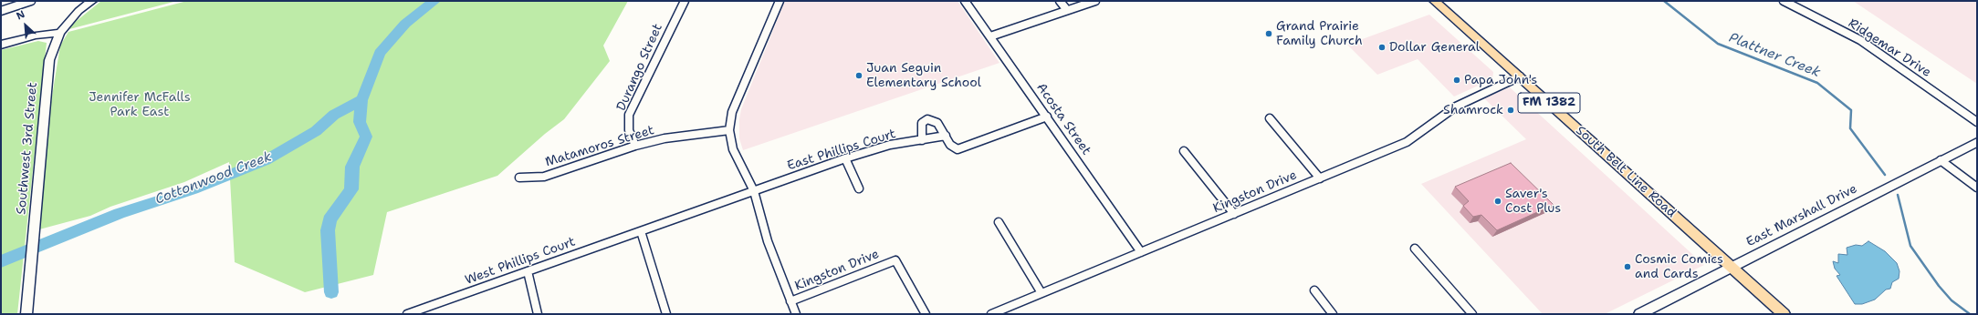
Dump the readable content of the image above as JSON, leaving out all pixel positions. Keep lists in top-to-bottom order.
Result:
{
  "streets": {
    "main road": ["FM 1382", "South Belt Line Road"],
    "street": [
      "Ridgemar Drive",
      "Durango Street",
      "Acosta Street",
      "Matamoros Street",
      "Southwest 3rd Street",
      "East Phillips Court",
      "Kingston Drive",
      "East Marshall Drive",
      "West Phillips Court"
    ]
  },
  "crossings": [
    ["Durango Street", "Matamoros Street"],
    ["Acosta Street", "Kingston Drive"],
    ["East Phillips Court", "West Phillips Court"],
    ["South Belt Line Road", "Kingston Drive"],
    ["South Belt Line Road", "East Marshall Drive"]
  ],
  "water": ["Plattner Creek", "Cottonwood Creek"],
  "parks": ["Jennifer McFalls Park East"],
  "places": [
    "Grand Prairie Family Church",
    "Dollar General",
    "Juan Seguin Elementary School",
    "Papa John's",
    "Shamrock",
    "Saver's Cost Plus",
    "Cosmic Comics and Cards"
  ],
  "north": "top left"
}
